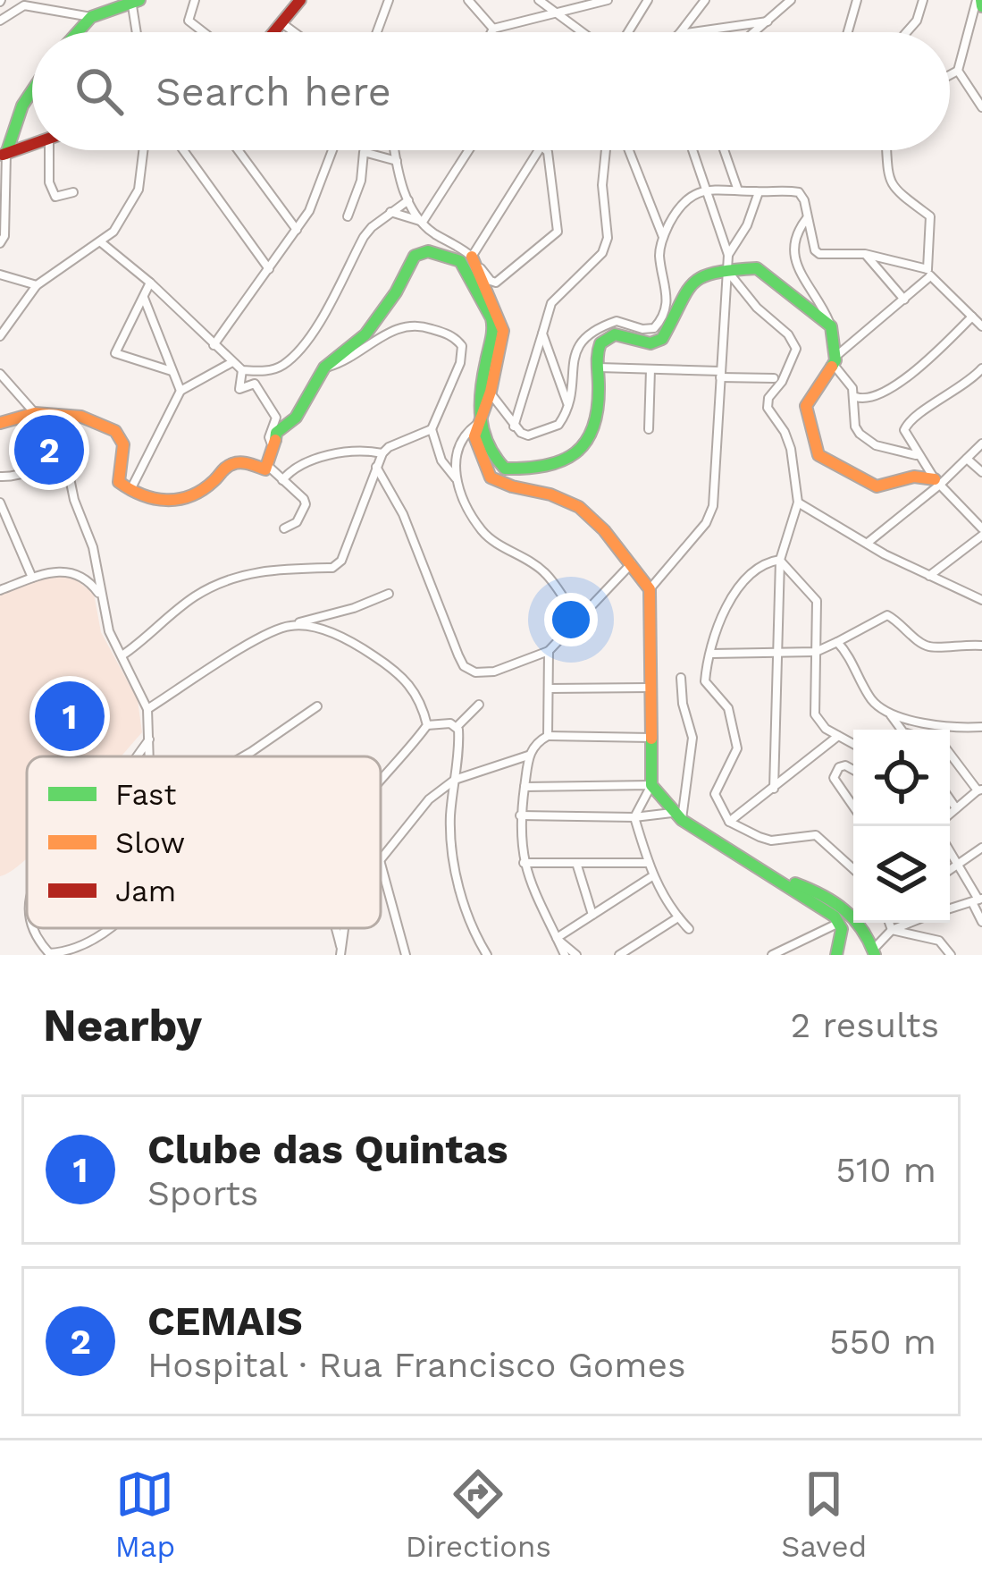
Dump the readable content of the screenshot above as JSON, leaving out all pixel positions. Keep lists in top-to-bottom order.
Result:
{
  "legend": ["Fast", "Slow", "Jam"],
  "page": {
    "search": "Search here",
    "pins": ["2", "1"],
    "heading": ["Nearby", "2 results"],
    "list": [
      {
        "mark": "1",
        "name": "Clube das Quintas",
        "note": "Sports",
        "value": "510 m"
      },
      {
        "mark": "2",
        "name": "CEMAIS",
        "note": "Hospital · Rua Francisco Gomes",
        "value": "550 m"
      }
    ],
    "nav": ["Map", "Directions", "Saved"]
  }
}
